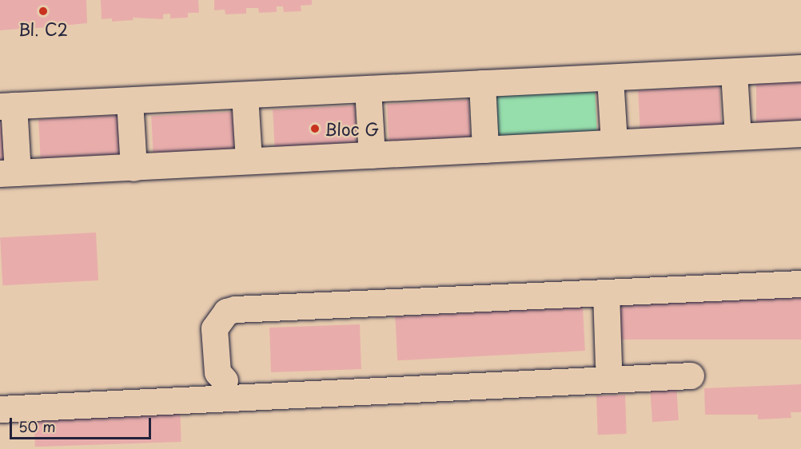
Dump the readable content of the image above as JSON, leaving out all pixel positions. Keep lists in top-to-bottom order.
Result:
{
  "places": ["Bl. C2", "Bloc G"],
  "scale_bar": "50 m"
}
